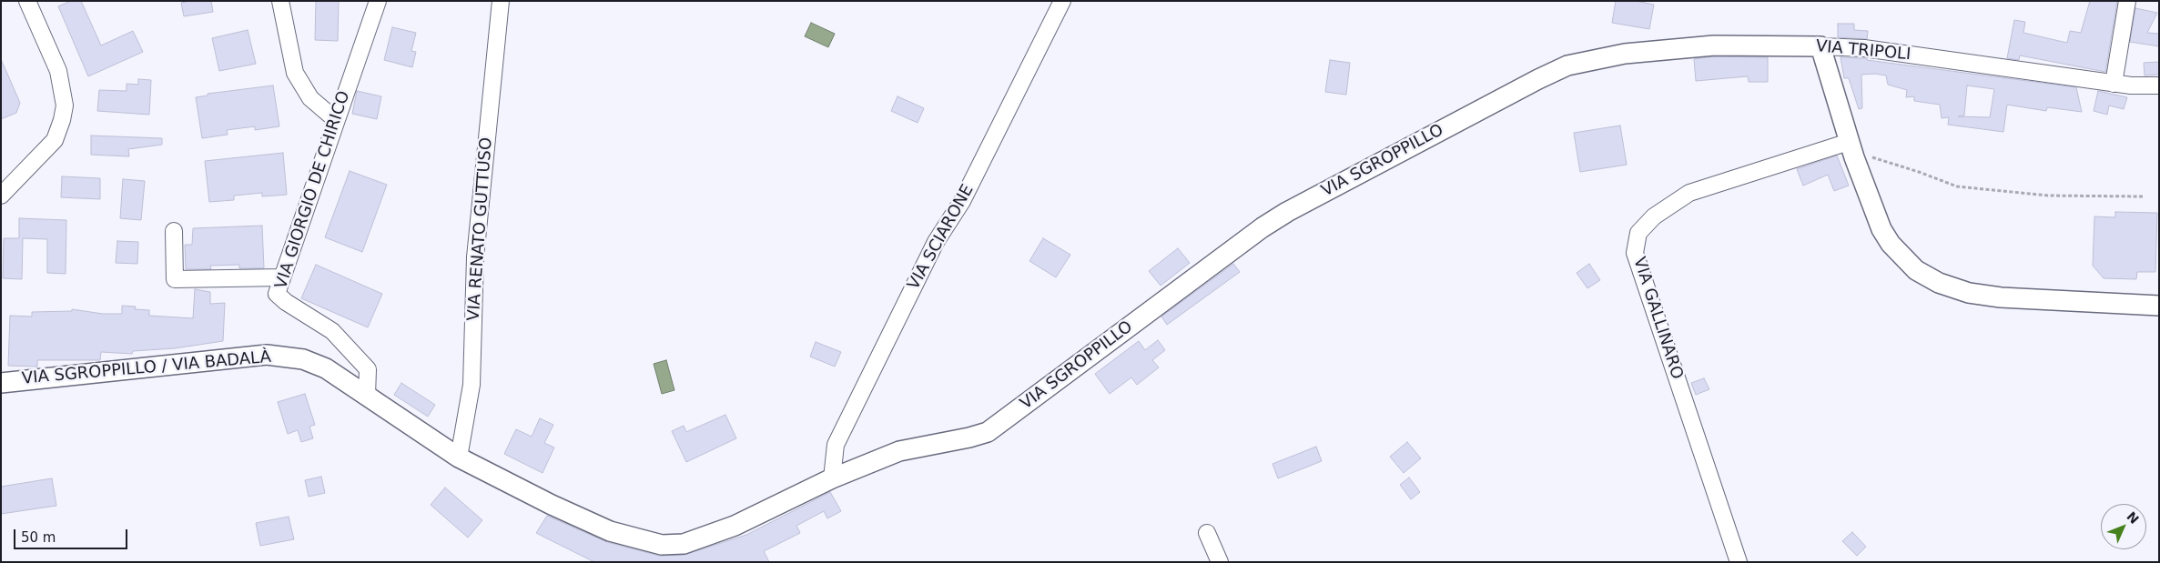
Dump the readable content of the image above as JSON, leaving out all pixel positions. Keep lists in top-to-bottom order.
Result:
{
  "streets": {
    "main road": ["VIA TRIPOLI", "VIA SGROPPILLO", "VIA SGROPPILLO / VIA BADALÀ"],
    "street": [
      "VIA GIORGIO DE CHIRICO",
      "VIA RENATO GUTTUSO",
      "VIA SCIARONE",
      "VIA GALLINARO"
    ]
  },
  "crossings": [
    ["VIA TRIPOLI", "VIA SGROPPILLO"],
    ["VIA SGROPPILLO", "VIA SCIARONE"],
    ["VIA SGROPPILLO", "VIA SGROPPILLO / VIA BADALÀ"],
    ["VIA GIORGIO DE CHIRICO", "VIA SGROPPILLO / VIA BADALÀ"],
    ["VIA RENATO GUTTUSO", "VIA SGROPPILLO / VIA BADALÀ"]
  ],
  "scale_bar": "50 m",
  "north": "top right"
}
